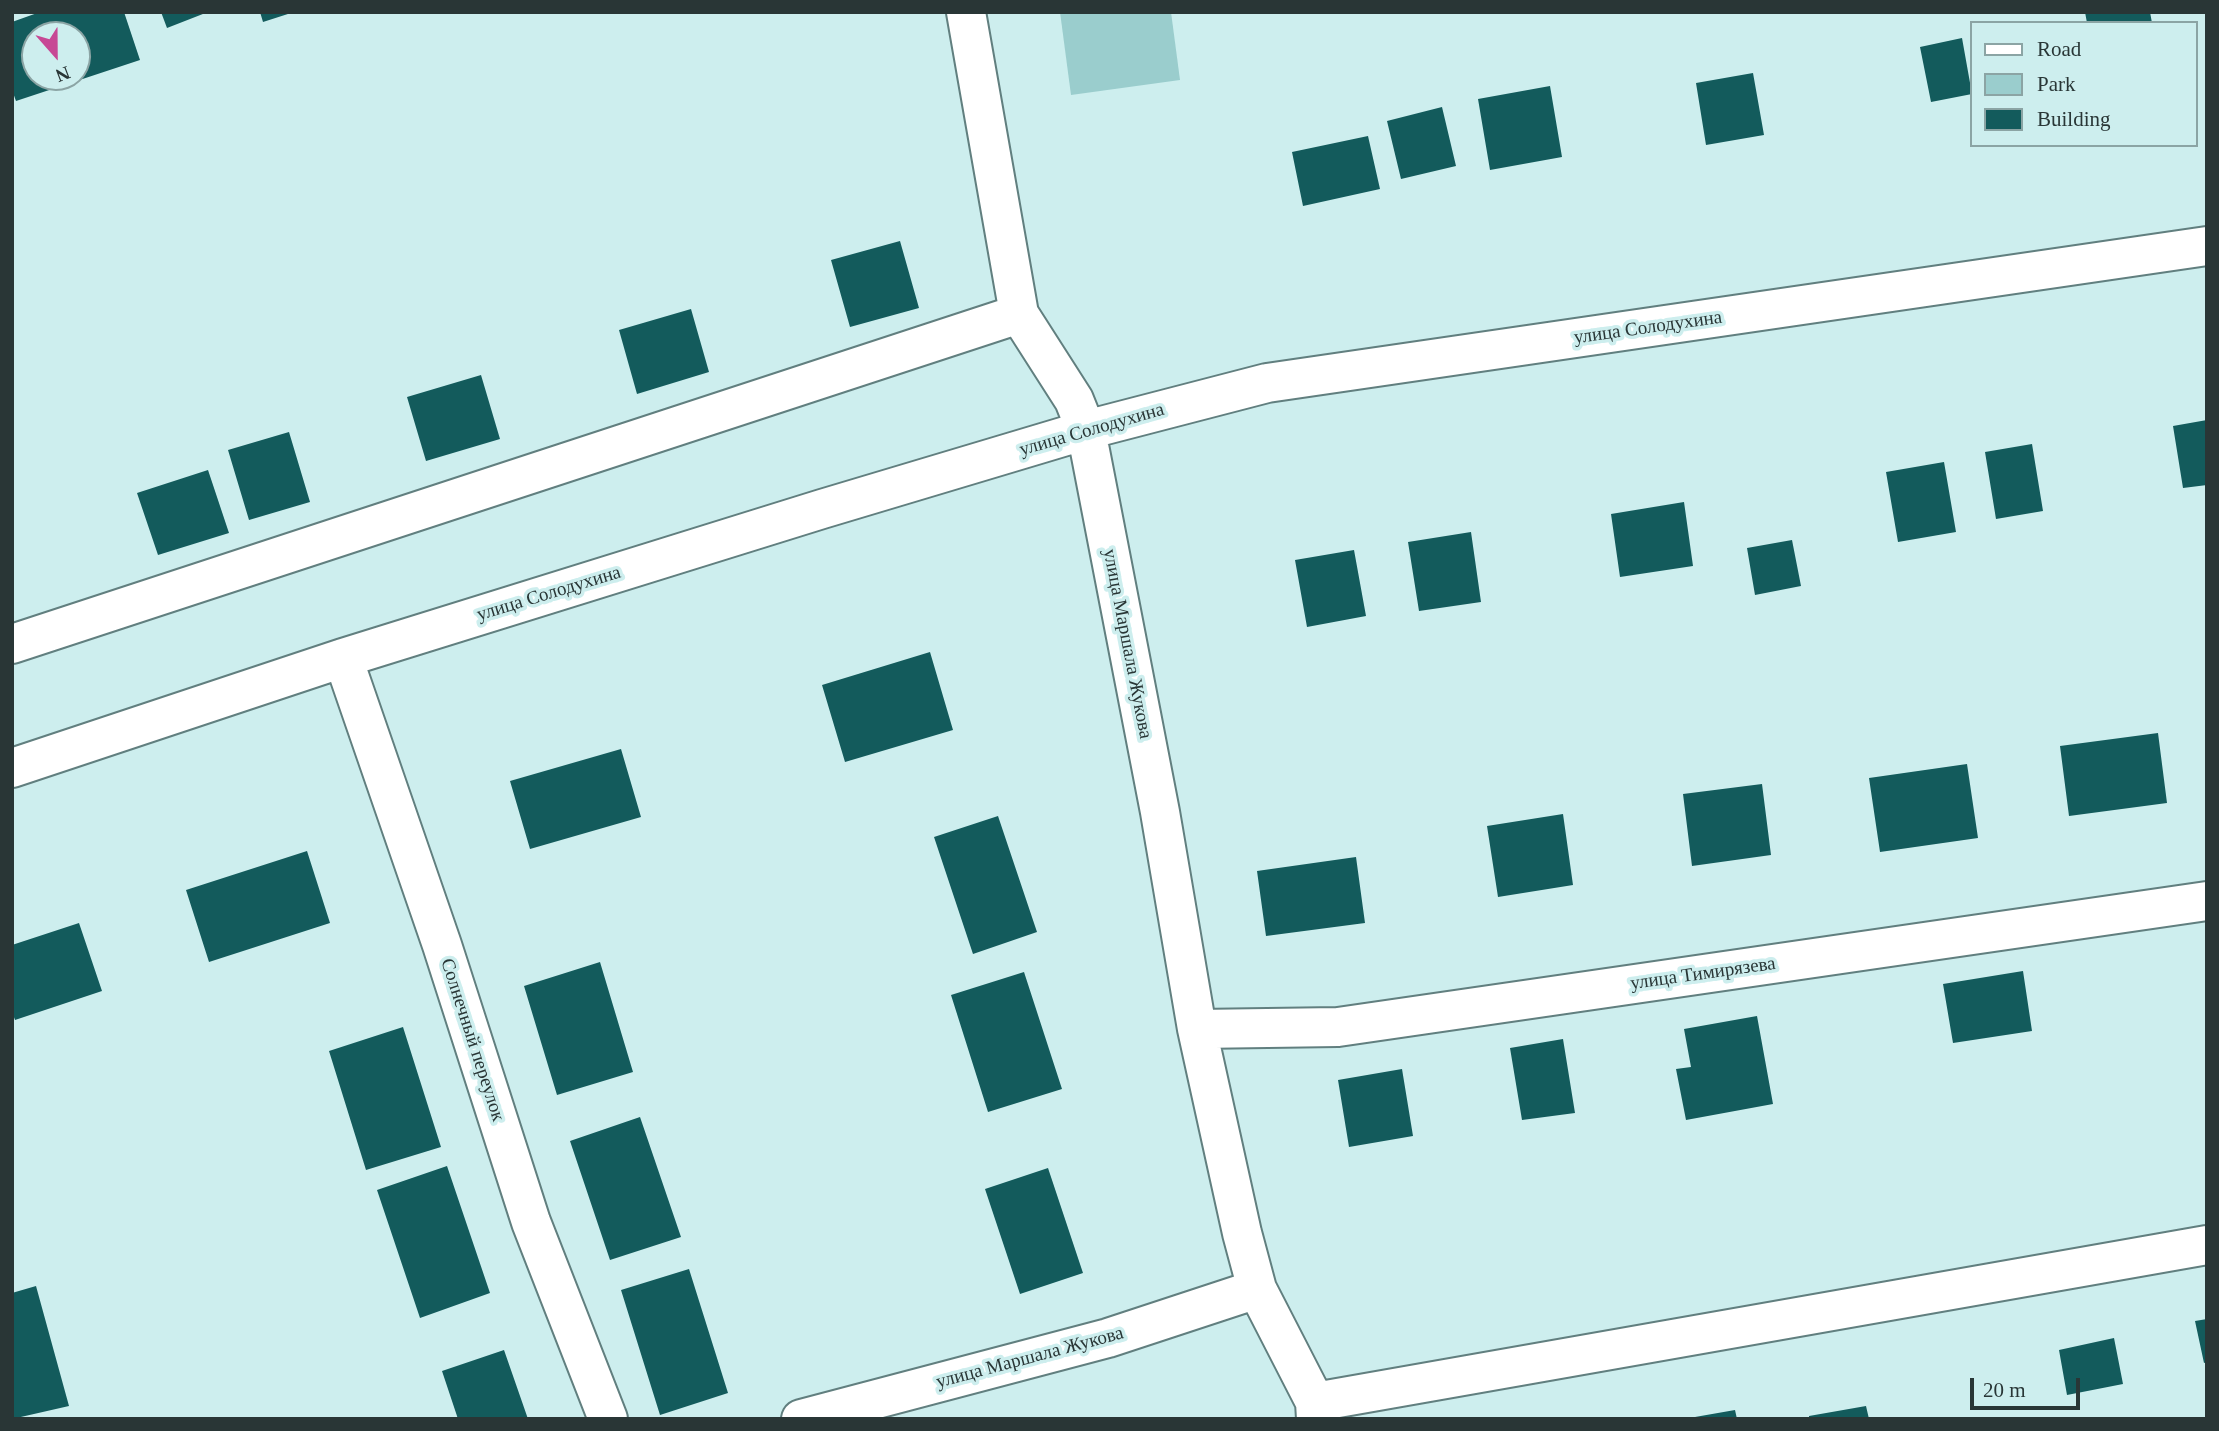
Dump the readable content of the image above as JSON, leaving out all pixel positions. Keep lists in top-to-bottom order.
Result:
{
  "streets": {
    "street": [
      "улица Солодухина",
      "улица Маршала Жукова",
      "улица Тимирязева",
      "Солнечный переулок"
    ]
  },
  "crossings": [
    ["улица Солодухина", "улица Маршала Жукова"],
    ["улица Солодухина", "Солнечный переулок"],
    ["улица Маршала Жукова", "улица Тимирязева"]
  ],
  "legend": ["Road", "Park", "Building"],
  "scale_bar": "20 m",
  "north": "bottom"
}
